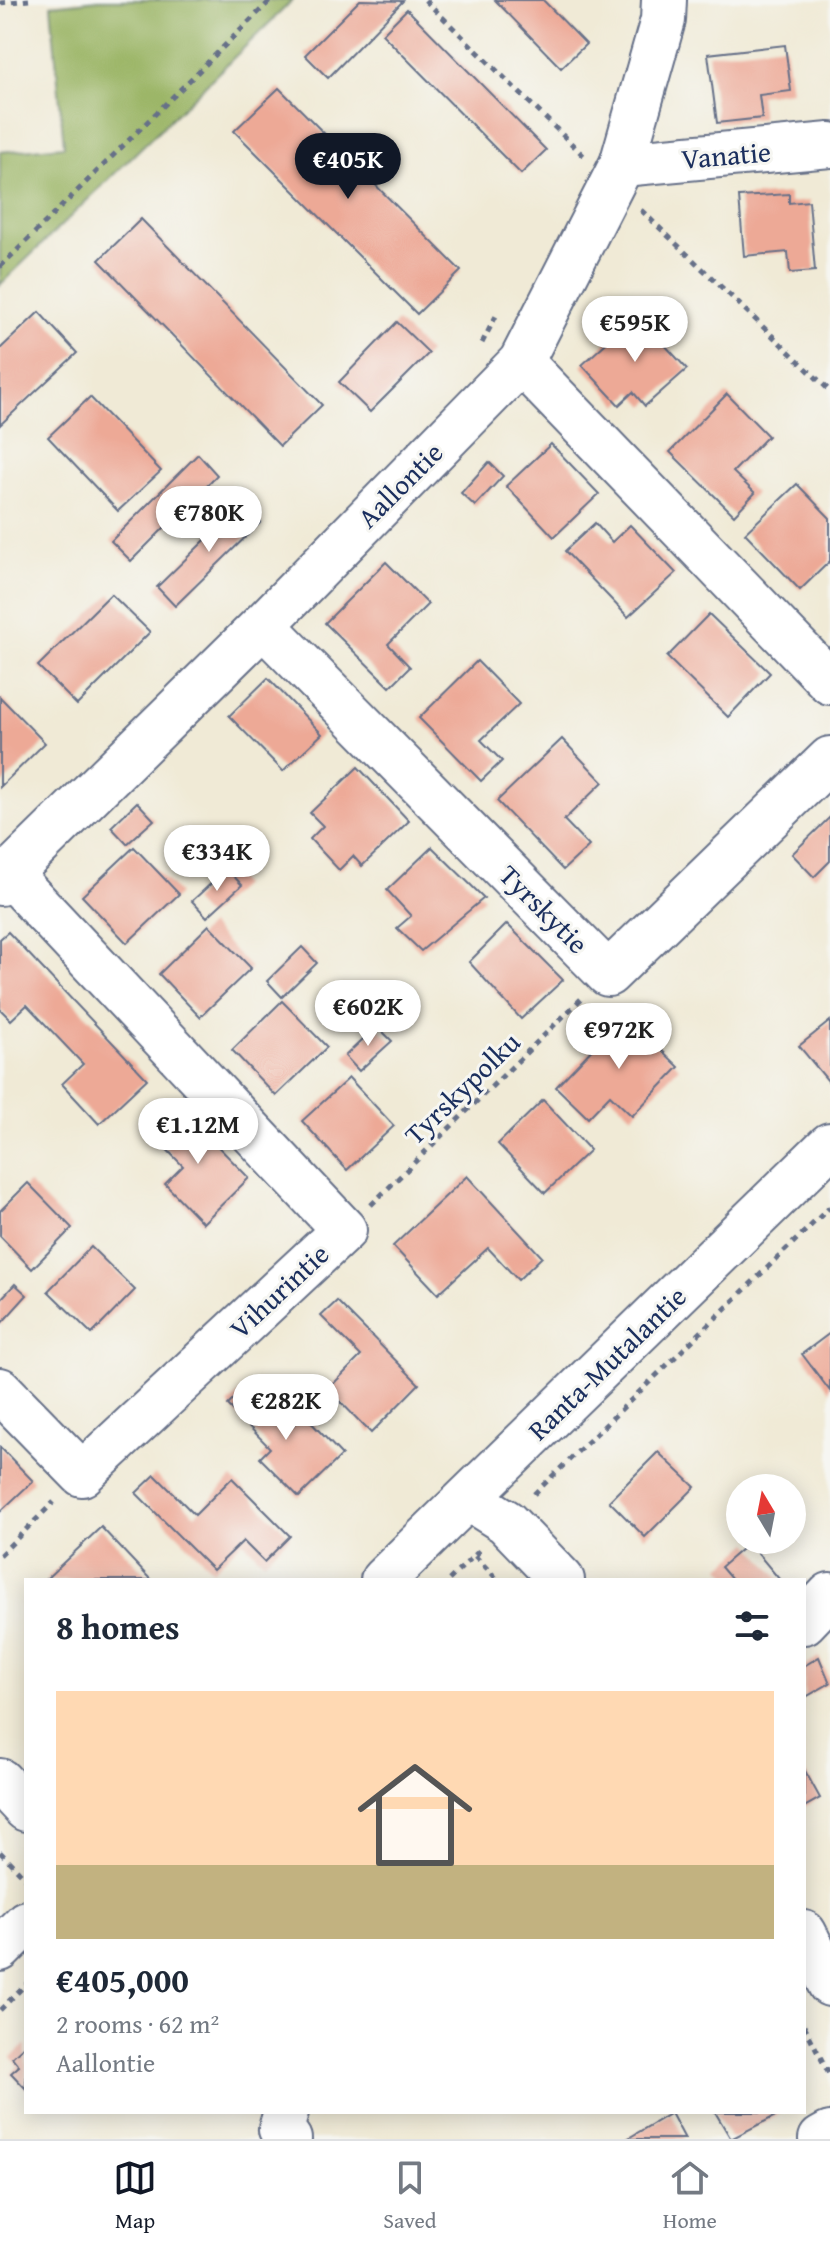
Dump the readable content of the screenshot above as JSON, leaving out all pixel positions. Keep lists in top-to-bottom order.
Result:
{
  "streets": {
    "street": [
      "Vanatie",
      "Aallontie",
      "Tyrskytie",
      "Vihurintie",
      "Ranta-Mutalantie"
    ],
    "path": ["Tyrskypolku"]
  },
  "crossings": [
    ["Vanatie", "Aallontie"],
    ["Aallontie", "Tyrskytie"],
    ["Aallontie", "Vihurintie"],
    ["Tyrskytie", "Tyrskypolku"],
    ["Tyrskypolku", "Vihurintie"]
  ],
  "north": "top",
  "page": {
    "price": [
      "€405K",
      "€595K",
      "€780K",
      "€334K",
      "€602K",
      "€972K",
      "€1.12M",
      "€282K"
    ],
    "heading": "8 homes",
    "list": [
      {
        "name": "€405,000",
        "note": "2 rooms · 62 m² · Aallontie"
      }
    ],
    "tabs": ["Map", "Saved", "Home"]
  }
}
